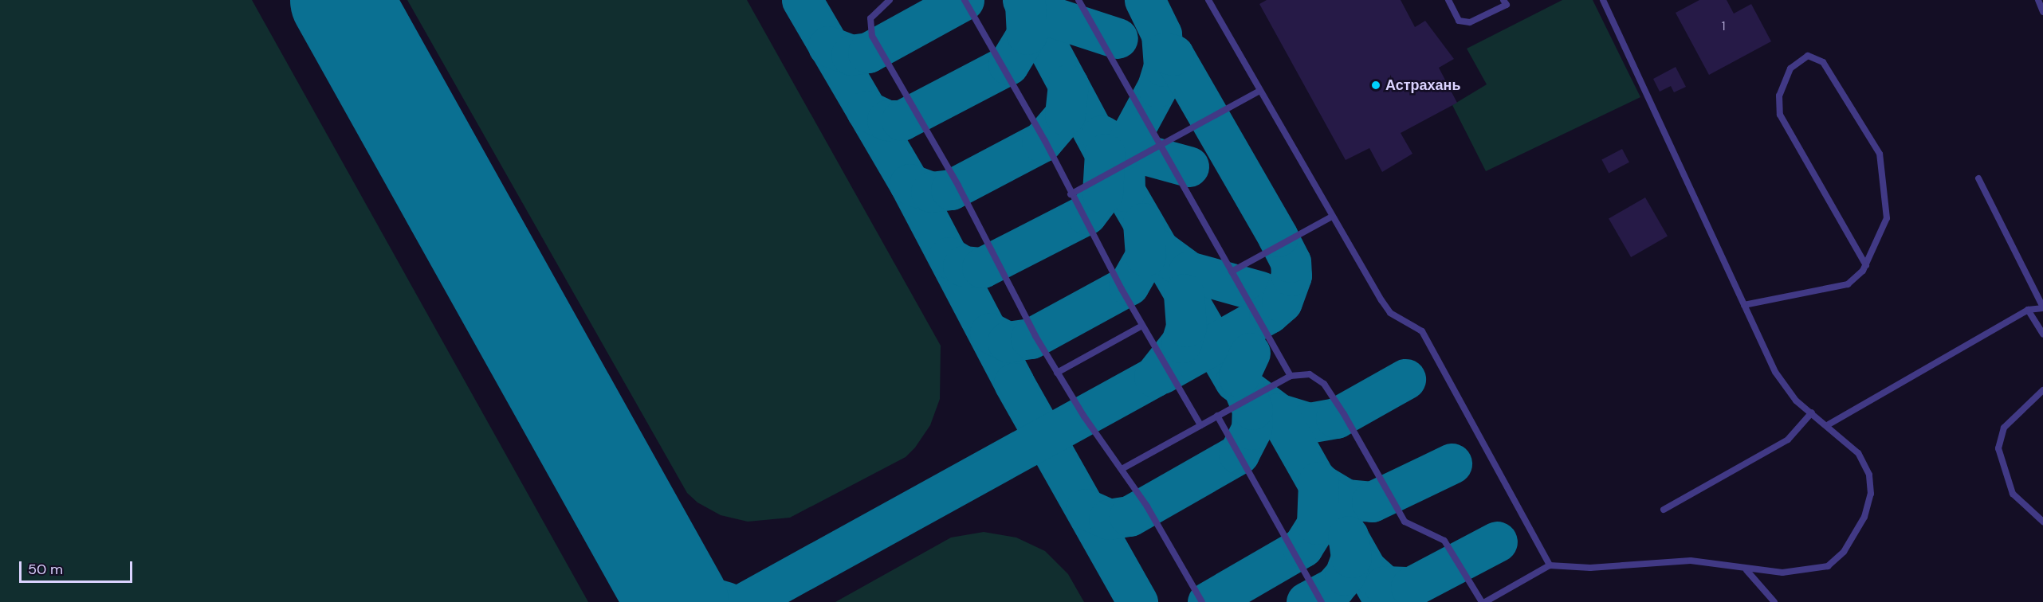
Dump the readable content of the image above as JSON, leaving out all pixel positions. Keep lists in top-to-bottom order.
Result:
{
  "places": ["Астрахань"],
  "house_numbers": ["1"],
  "scale_bar": "50 m"
}
